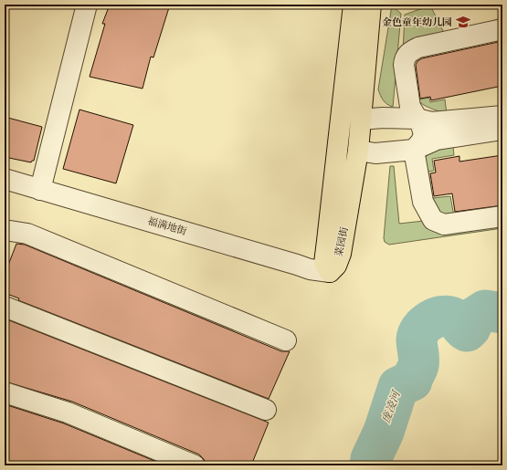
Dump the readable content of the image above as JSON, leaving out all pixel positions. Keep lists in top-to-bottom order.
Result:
{
  "streets": {
    "main road": ["菜园街"],
    "street": ["福满地街"]
  },
  "crossings": [
    ["福满地街", "菜园街"]
  ],
  "water": ["庞凌河"],
  "places": {
    "school or university": ["金色童年幼儿园"]
  }
}
